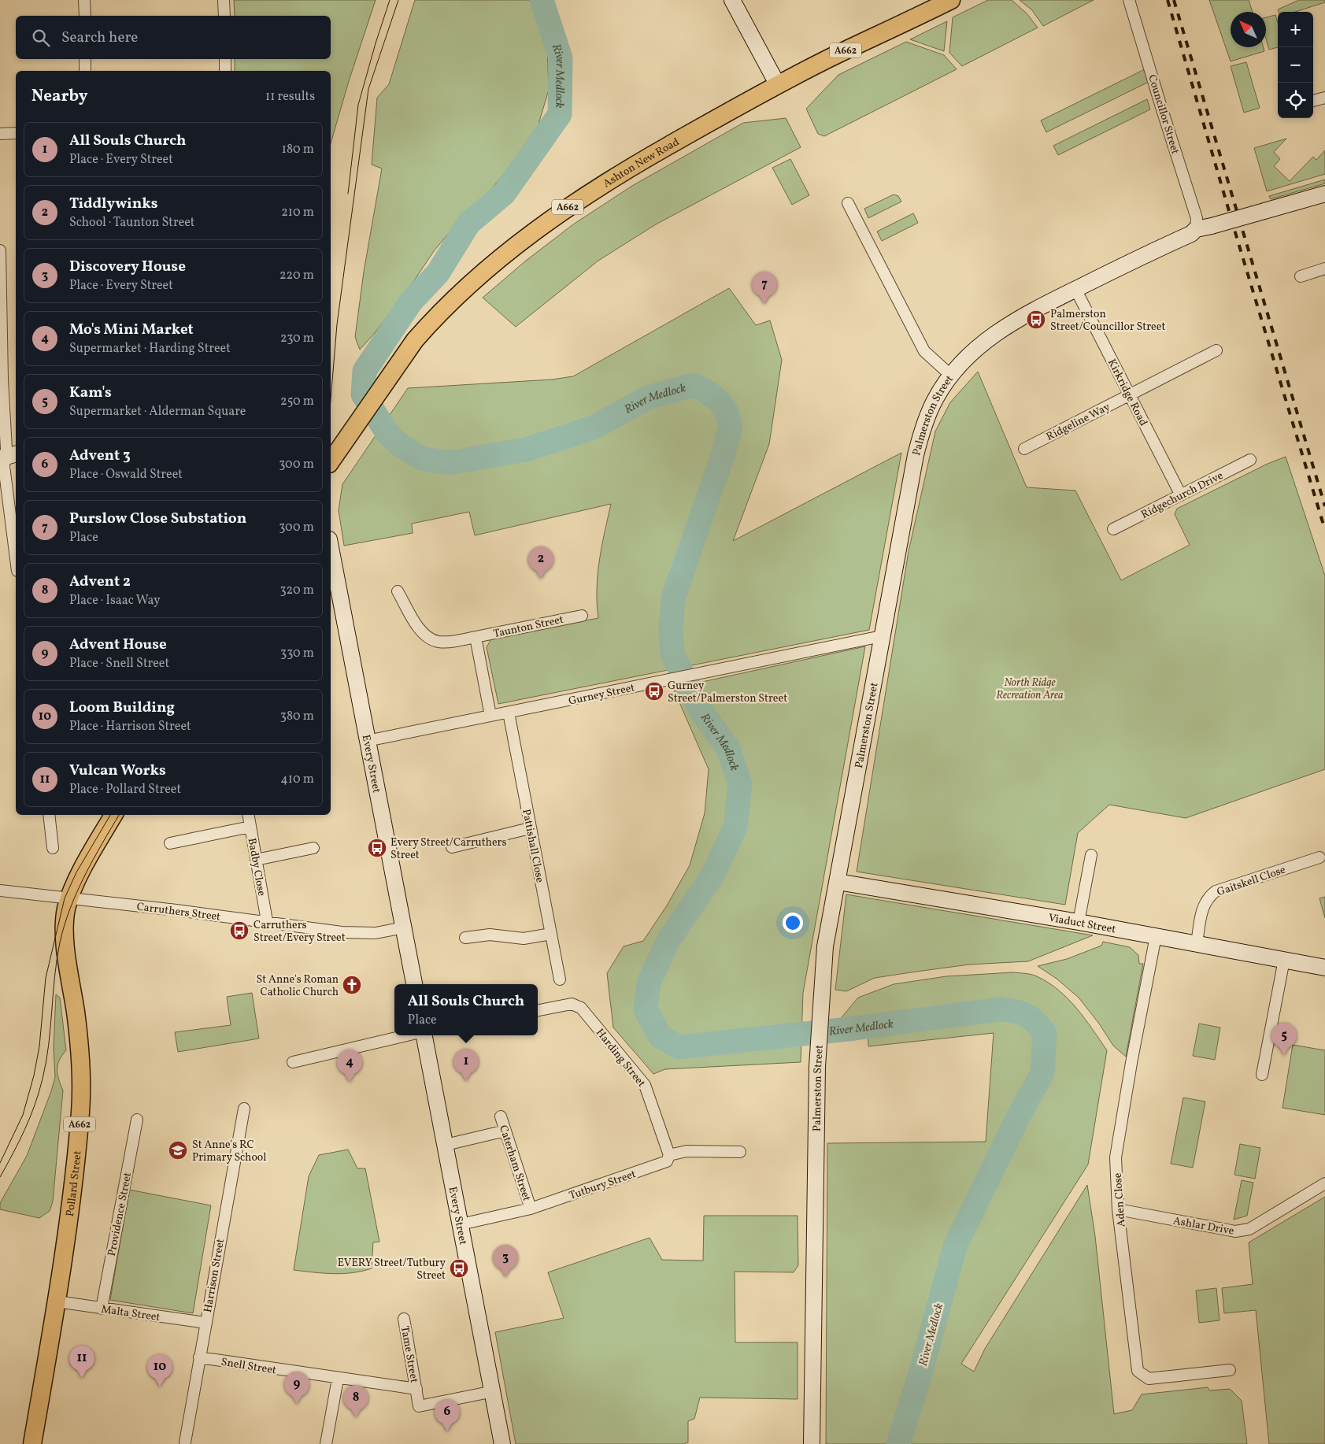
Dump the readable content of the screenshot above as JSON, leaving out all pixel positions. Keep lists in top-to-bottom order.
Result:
{
  "streets": {
    "main road": ["A662", "Ashton New Road", "Pollard Street"],
    "street": [
      "Councillor Street",
      "Kirkridge Road",
      "Palmerston Street",
      "Ridgeline Way",
      "Ridgechurch Drive",
      "Taunton Street",
      "Gurney Street",
      "Every Street",
      "Pattishall Close",
      "Badby Close",
      "Gaitskell Close",
      "Carruthers Street",
      "Viaduct Street",
      "Harding Street",
      "Caterham Street",
      "Tutbury Street",
      "Aden Close",
      "Providence Street",
      "Ashlar Drive",
      "Harrison Street",
      "Malta Street",
      "Tame Street",
      "Snell Street"
    ]
  },
  "crossings": [
    ["A662", "Carruthers Street"],
    ["A662", "Pollard Street"],
    ["Councillor Street", "Palmerston Street"],
    ["Kirkridge Road", "Palmerston Street"],
    ["Kirkridge Road", "Ridgeline Way"],
    ["Kirkridge Road", "Ridgechurch Drive"],
    ["Palmerston Street", "Gurney Street"],
    ["Palmerston Street", "Viaduct Street"],
    ["Gurney Street", "Every Street"],
    ["Gurney Street", "Pattishall Close"],
    ["Every Street", "Carruthers Street"],
    ["Every Street", "Tutbury Street"],
    ["Every Street", "Tame Street"],
    ["Badby Close", "Carruthers Street"],
    ["Gaitskell Close", "Viaduct Street"],
    ["Carruthers Street", "Pollard Street"],
    ["Viaduct Street", "Aden Close"],
    ["Harding Street", "Tutbury Street"],
    ["Caterham Street", "Tutbury Street"],
    ["Pollard Street", "Malta Street"],
    ["Aden Close", "Ashlar Drive"],
    ["Providence Street", "Malta Street"],
    ["Harrison Street", "Malta Street"],
    ["Harrison Street", "Snell Street"],
    ["Tame Street", "Snell Street"]
  ],
  "water": ["River Medlock"],
  "parks": ["North Ridge Recreation Area"],
  "places": {
    "bus stop": [
      "Palmerston Street/Councillor Street",
      "Gurney Street/Palmerston Street",
      "Every Street/Carruthers Street",
      "Carruthers Street/Every Street",
      "EVERY Street/Tutbury Street"
    ],
    "church": ["St Anne's Roman Catholic Church"],
    "school or university": ["St Anne's RC Primary School"]
  },
  "north": "top left",
  "page": {
    "map_buttons": ["+", "−"],
    "search": "Search here",
    "heading": ["Nearby", "11 results"],
    "list": [
      {
        "mark": "1",
        "name": "All Souls Church",
        "note": "Place · Every Street",
        "value": "180 m"
      },
      {
        "mark": "2",
        "name": "Tiddlywinks",
        "note": "School · Taunton Street",
        "value": "210 m"
      },
      {
        "mark": "3",
        "name": "Discovery House",
        "note": "Place · Every Street",
        "value": "220 m"
      },
      {
        "mark": "4",
        "name": "Mo's Mini Market",
        "note": "Supermarket · Harding Street",
        "value": "230 m"
      },
      {
        "mark": "5",
        "name": "Kam's",
        "note": "Supermarket · Alderman Square",
        "value": "250 m"
      },
      {
        "mark": "6",
        "name": "Advent 3",
        "note": "Place · Oswald Street",
        "value": "300 m"
      },
      {
        "mark": "7",
        "name": "Purslow Close Substation",
        "note": "Place",
        "value": "300 m"
      },
      {
        "mark": "8",
        "name": "Advent 2",
        "note": "Place · Isaac Way",
        "value": "320 m"
      },
      {
        "mark": "9",
        "name": "Advent House",
        "note": "Place · Snell Street",
        "value": "330 m"
      },
      {
        "mark": "10",
        "name": "Loom Building",
        "note": "Place · Harrison Street",
        "value": "380 m"
      },
      {
        "mark": "11",
        "name": "Vulcan Works",
        "note": "Place · Pollard Street",
        "value": "410 m"
      }
    ],
    "pins": [
      "7",
      "2",
      "5",
      "1",
      "4",
      "3",
      "11",
      "10",
      "9",
      "8",
      "6"
    ],
    "popup": ["All Souls Church", "Place"]
  }
}
